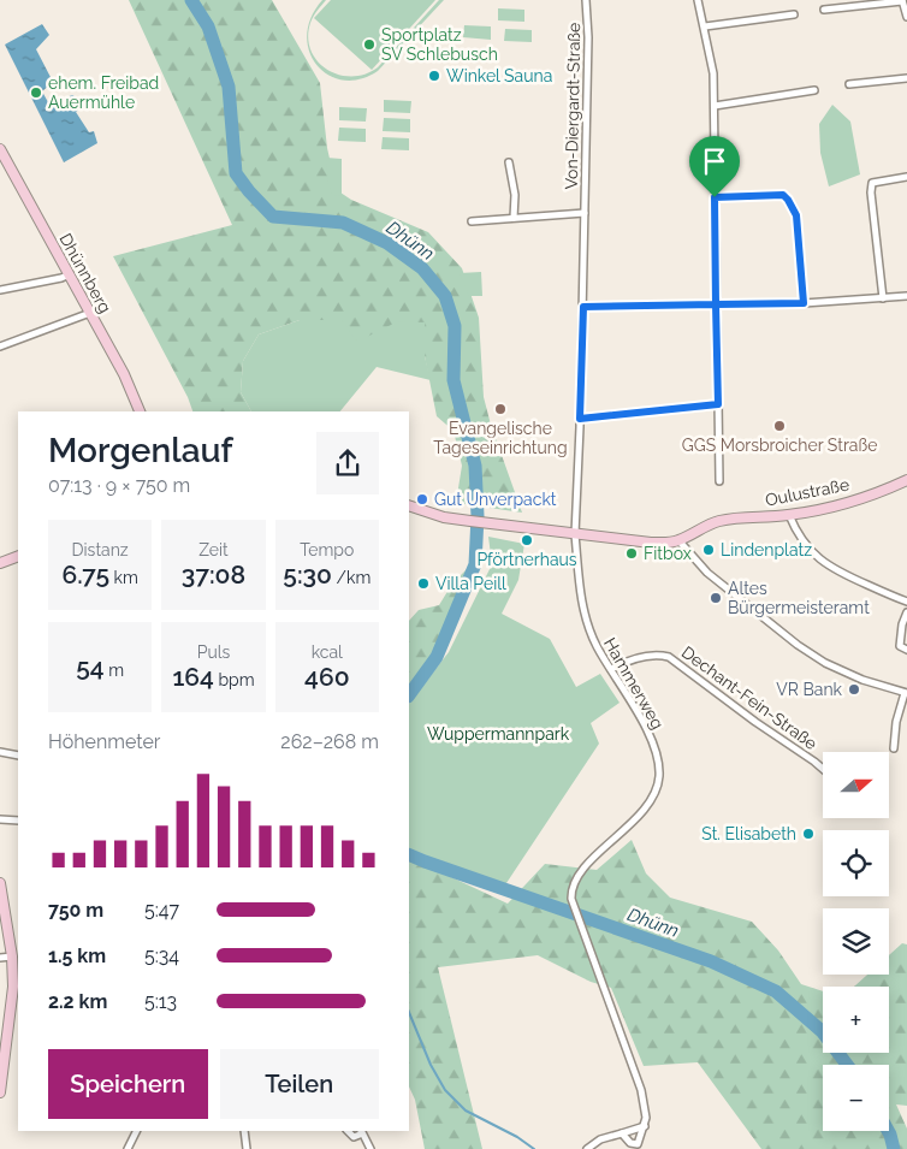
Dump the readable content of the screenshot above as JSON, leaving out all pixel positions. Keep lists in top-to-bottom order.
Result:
{
  "streets": {
    "main road": ["Dhünnberg", "Oulustraße"],
    "street": ["Von-Diergardt-Straße", "Hammerweg", "Dechant-Fein-Straße"]
  },
  "crossings": [
    ["Von-Diergardt-Straße", "Hammerweg"],
    ["Hammerweg", "Dechant-Fein-Straße"]
  ],
  "water": ["Dhünn"],
  "parks": ["Wuppermannpark"],
  "places": [
    "Sportplatz SV Schlebusch",
    "Winkel Sauna",
    "ehem. Freibad Auermühle",
    "Evangelische Tageseinrichtung",
    "GGS Morsbroicher Straße",
    "Gut Unverpackt",
    "Pförtnerhaus",
    "Lindenplatz",
    "Fitbox",
    "Villa Peill",
    "Altes Bürgermeisteramt",
    "VR Bank",
    "St. Elisabeth"
  ],
  "north": "right",
  "page": {
    "heading": ["Morgenlauf", "07:13 · 9 × 750 m"],
    "stats": [
      ["Distanz", "6.75 km"],
      ["Zeit", "37:08"],
      ["Tempo", "5:30 /km"],
      ["54 m"],
      ["Puls", "164 bpm"],
      ["kcal", "460"]
    ],
    "chart": ["Höhenmeter", "262–268 m"],
    "map_buttons": ["+", "−"],
    "list": [
      {
        "name": "750 m",
        "note": "5:47"
      },
      {
        "name": "1.5 km",
        "note": "5:34"
      },
      {
        "name": "2.2 km",
        "note": "5:13"
      }
    ],
    "buttons": ["Speichern", "Teilen"]
  }
}
